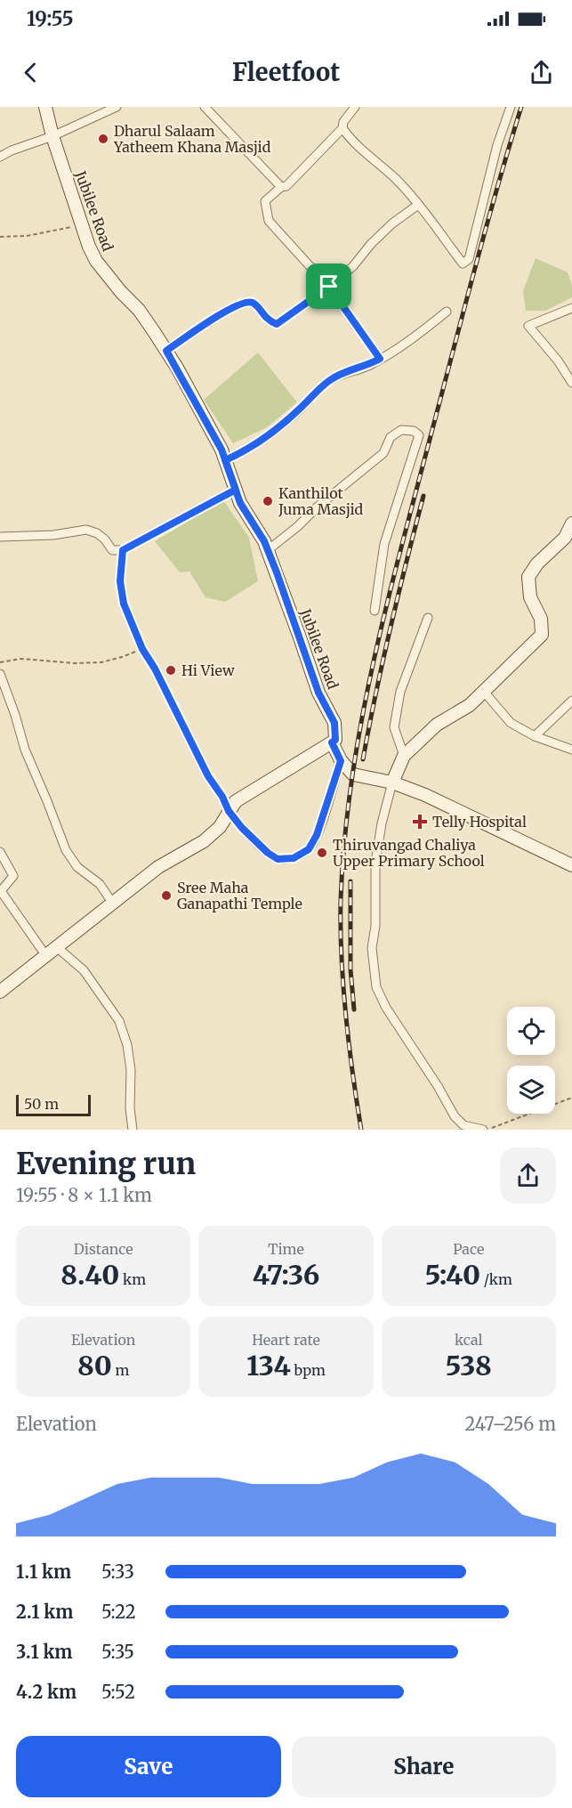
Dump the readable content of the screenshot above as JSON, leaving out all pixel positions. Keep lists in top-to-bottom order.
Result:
{
  "streets": {
    "street": ["Jubilee Road"]
  },
  "places": {
    "other": [
      "Dharul Salaam Yatheem Khana Masjid",
      "Kanthilot Juma Masjid",
      "Hi View",
      "Thiruvangad Chaliya Upper Primary School",
      "Sree Maha Ganapathi Temple"
    ],
    "health": ["Telly Hospital"]
  },
  "scale_bar": "50 m",
  "page": {
    "status": "19:55",
    "header": "Fleetfoot",
    "scale": "50 m",
    "heading": ["Evening run", "19:55 · 8 × 1.1 km"],
    "stats": [
      ["Distance", "8.40 km"],
      ["Time", "47:36"],
      ["Pace", "5:40 /km"],
      ["Elevation", "80 m"],
      ["Heart rate", "134 bpm"],
      ["kcal", "538"]
    ],
    "chart": ["Elevation", "247–256 m"],
    "list": [
      {
        "name": "1.1 km",
        "note": "5:33"
      },
      {
        "name": "2.1 km",
        "note": "5:22"
      },
      {
        "name": "3.1 km",
        "note": "5:35"
      },
      {
        "name": "4.2 km",
        "note": "5:52"
      }
    ],
    "buttons": ["Save", "Share"]
  }
}
